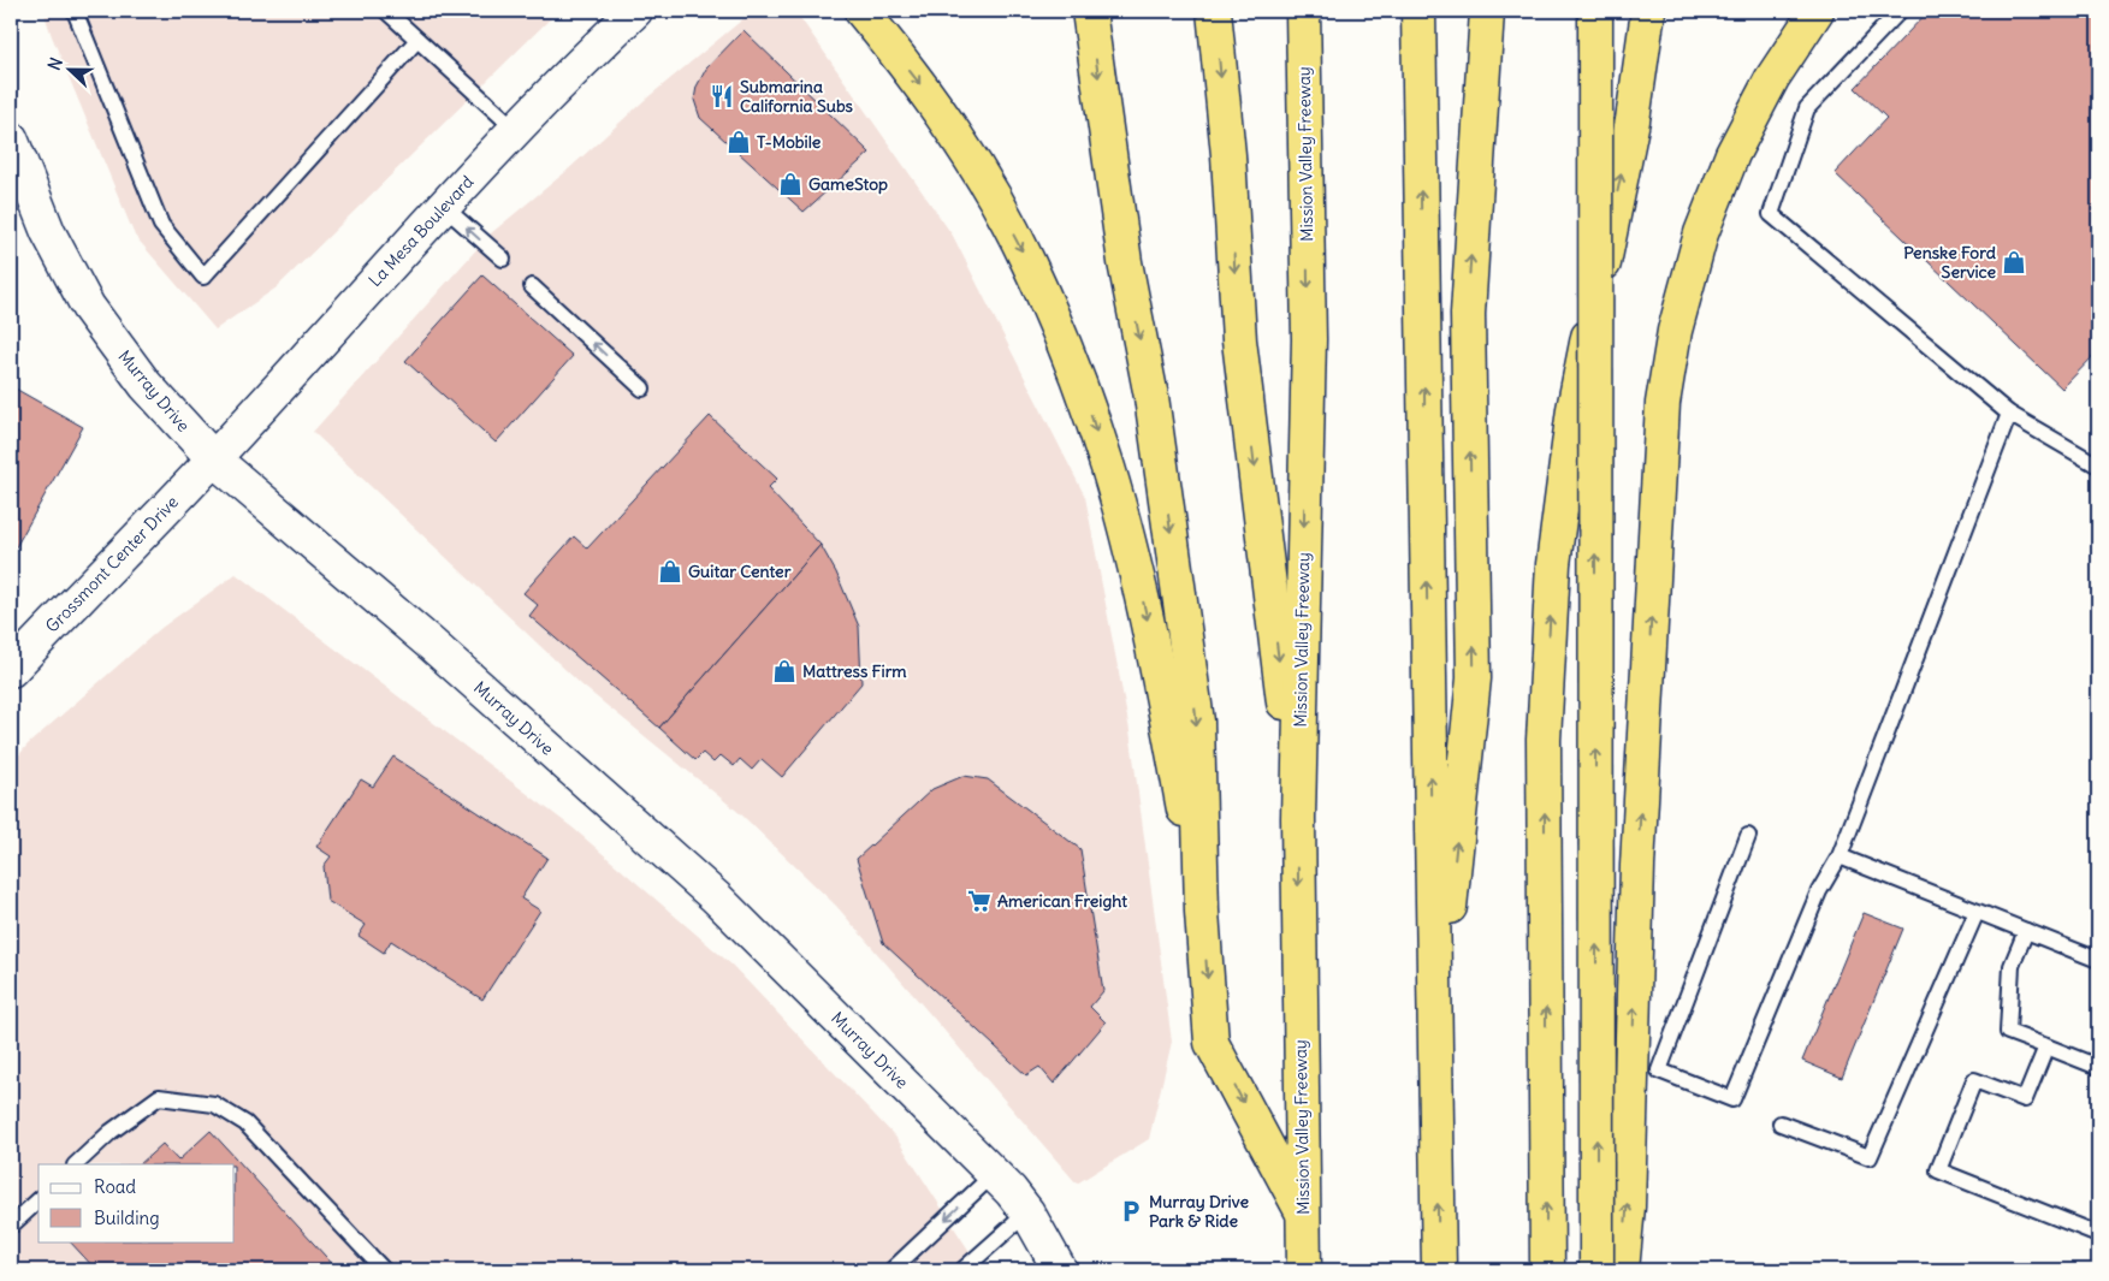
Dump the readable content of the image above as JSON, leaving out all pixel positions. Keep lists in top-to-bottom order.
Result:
{
  "streets": {
    "highway": ["Mission Valley Freeway"],
    "main road": ["La Mesa Boulevard", "Murray Drive", "Grossmont Center Drive"]
  },
  "crossings": [
    ["La Mesa Boulevard", "Murray Drive"],
    ["La Mesa Boulevard", "Grossmont Center Drive"],
    ["Murray Drive", "Grossmont Center Drive"]
  ],
  "places": {
    "restaurant": ["Submarina California Subs"],
    "shop": [
      "T-Mobile",
      "GameStop",
      "Penske Ford Service",
      "Guitar Center",
      "Mattress Firm"
    ],
    "supermarket": ["American Freight"],
    "parking": ["Murray Drive Park & Ride"]
  },
  "legend": ["Road", "Building"],
  "north": "left"
}
